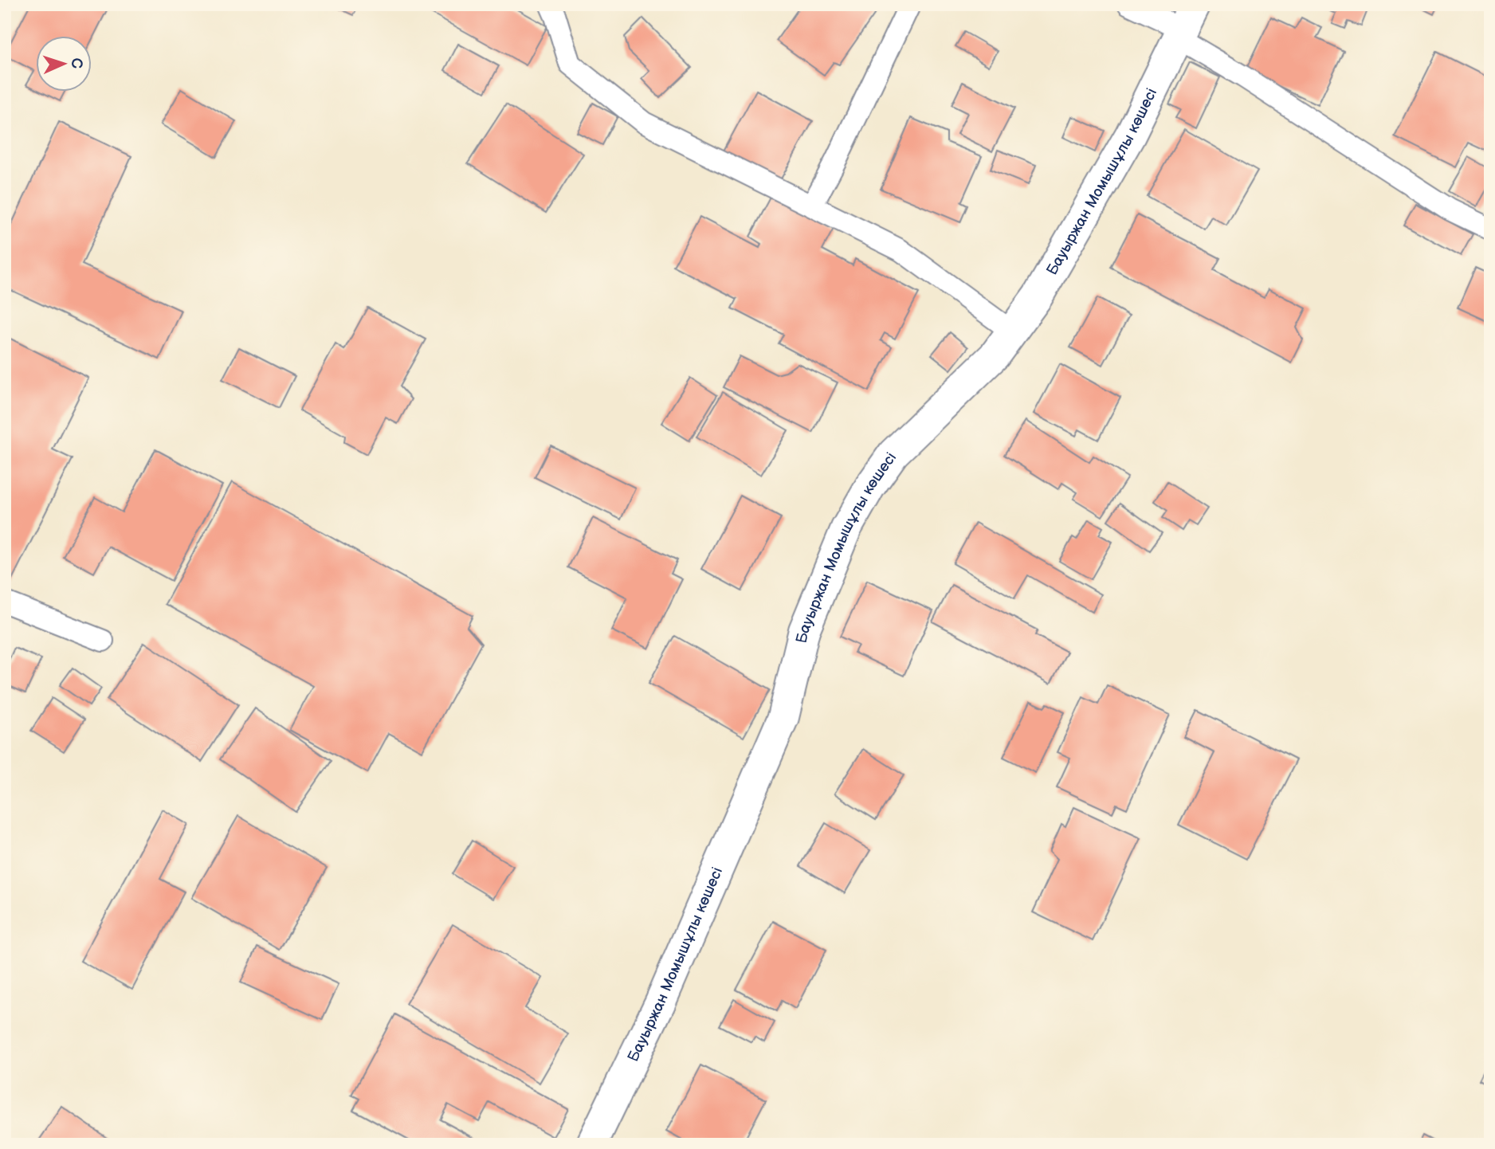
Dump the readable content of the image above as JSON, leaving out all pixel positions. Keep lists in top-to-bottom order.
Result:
{
  "streets": {
    "street": ["Бауыржан Момышұлы көшесі"]
  },
  "north": "right"
}
